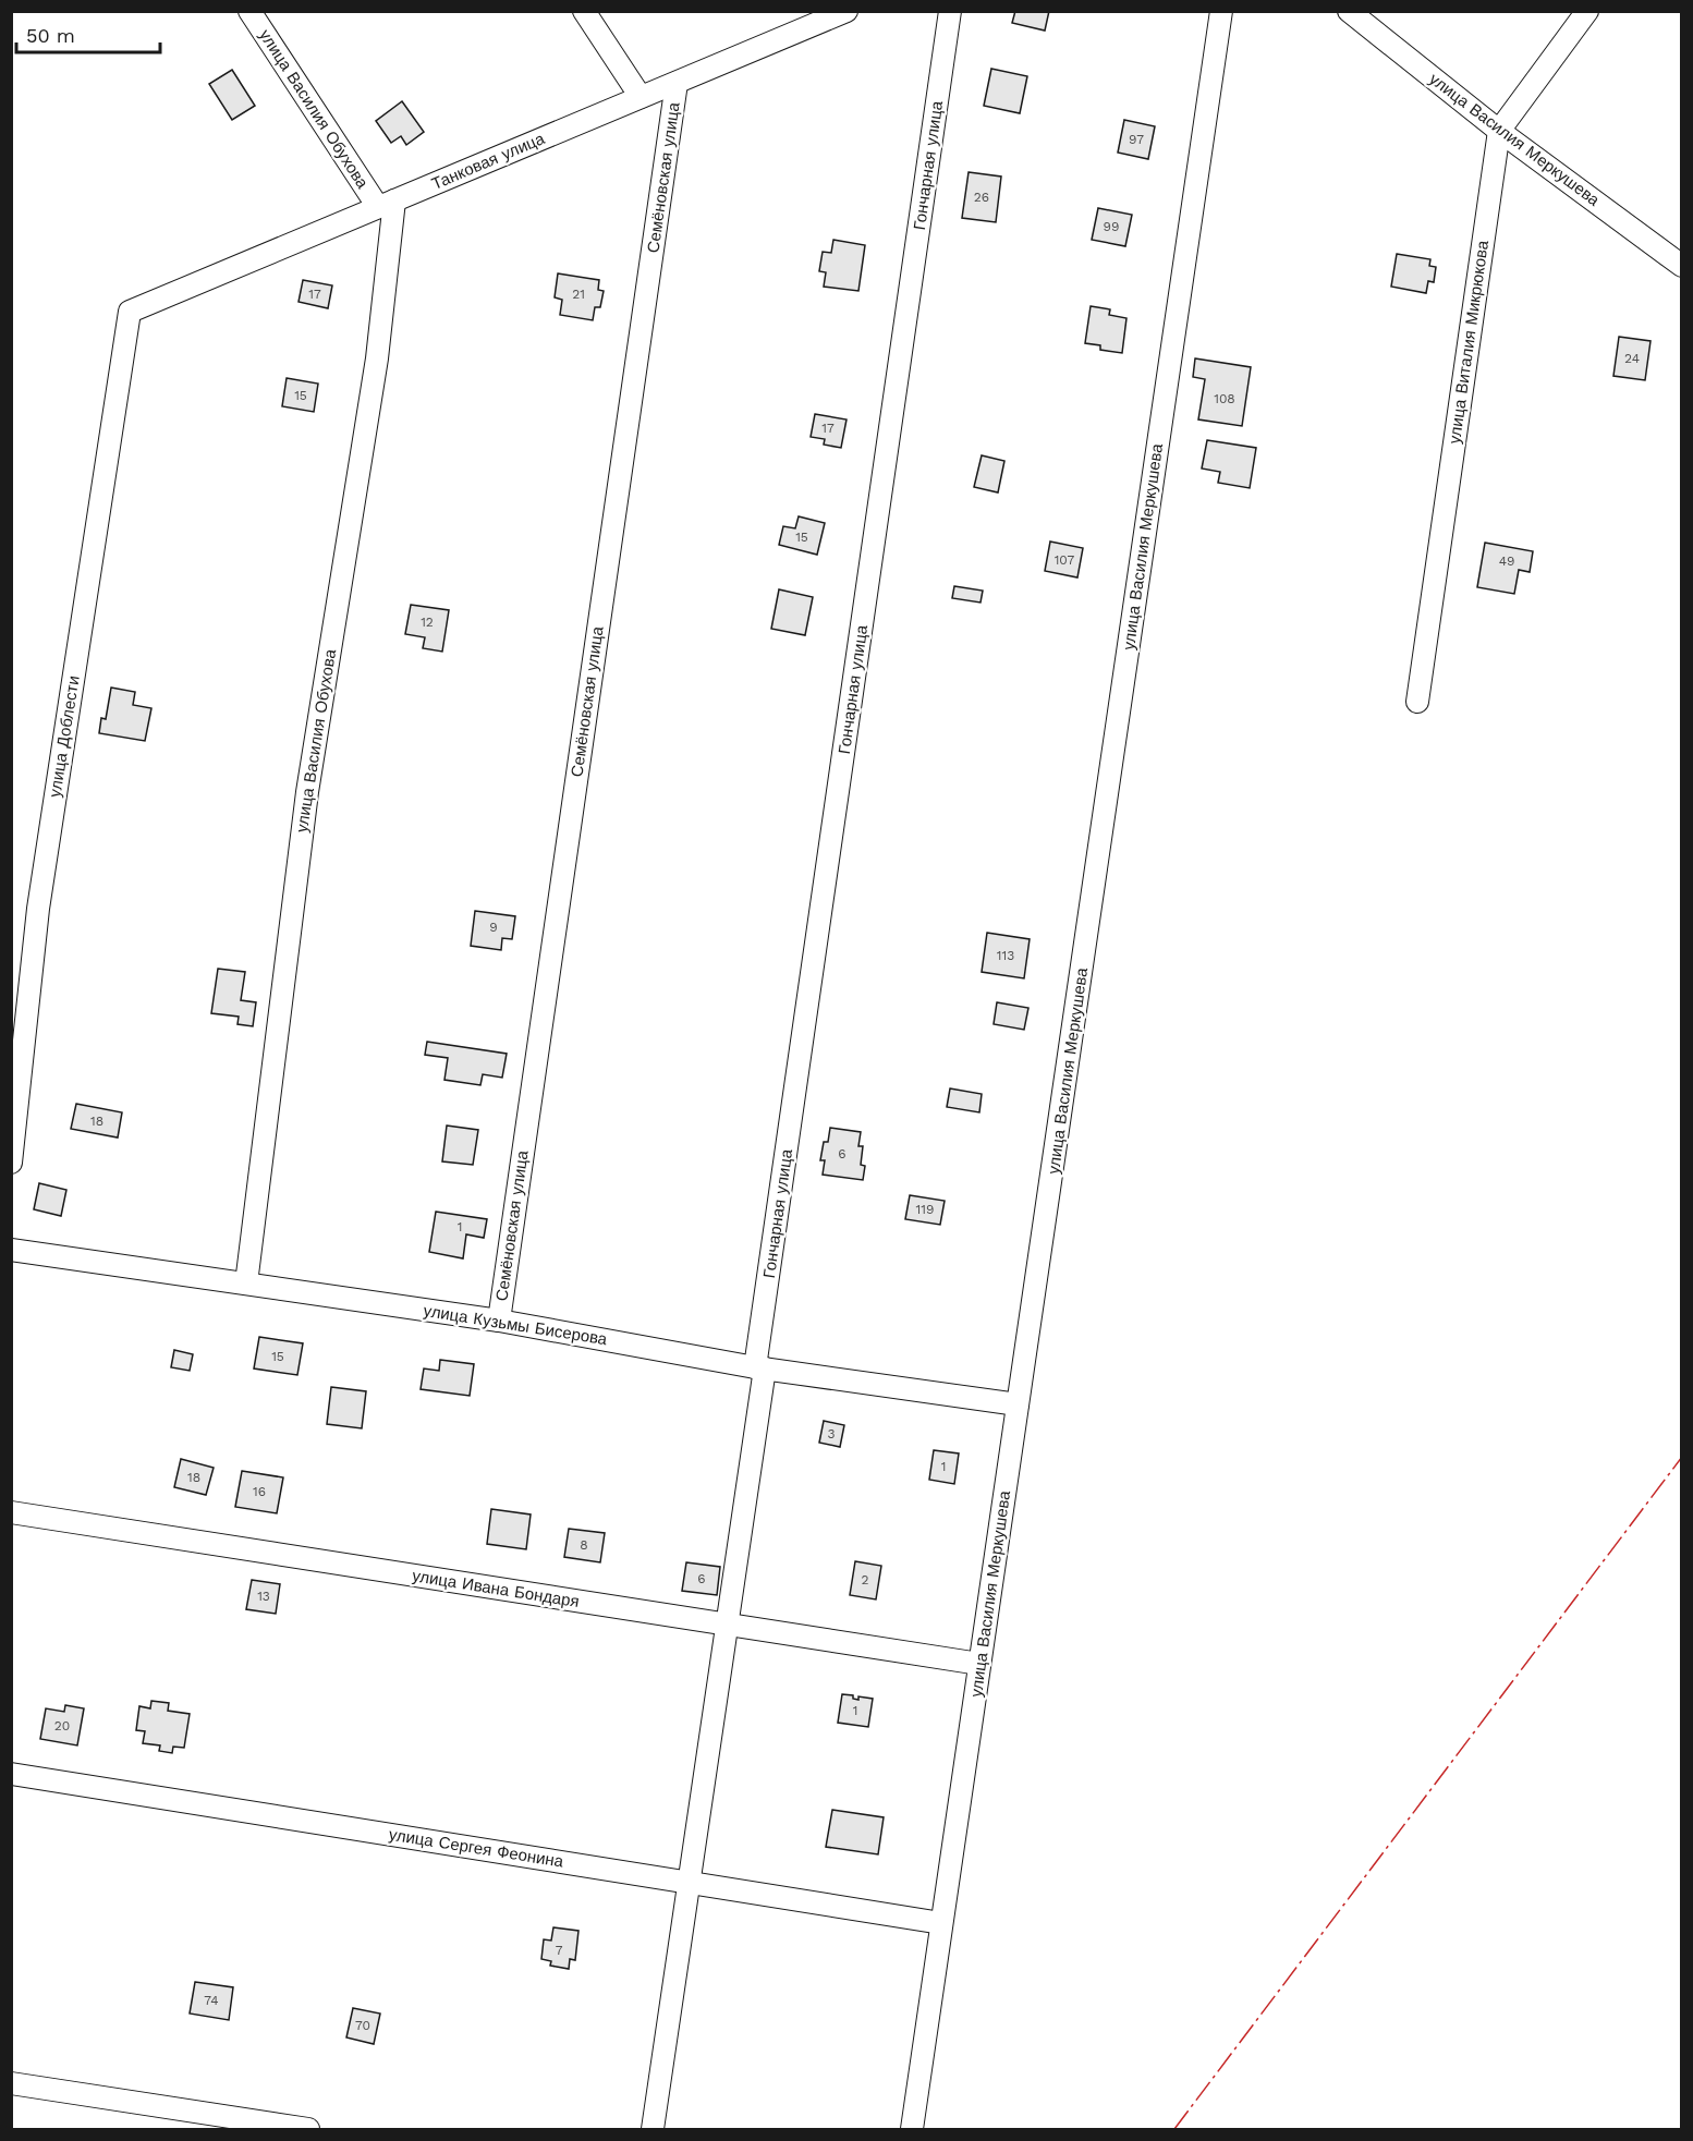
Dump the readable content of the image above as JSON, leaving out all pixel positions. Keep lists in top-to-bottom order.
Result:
{
  "streets": {
    "street": [
      "улица Василия Обухова",
      "улица Василия Меркушева",
      "Танковая улица",
      "Гончарная улица",
      "Семёновская улица",
      "улица Виталия Микрюкова",
      "улица Доблести",
      "улица Кузьмы Бисерова",
      "улица Ивана Бондаря",
      "улица Сергея Феонина"
    ]
  },
  "crossings": [
    ["улица Василия Обухова", "Танковая улица"],
    ["улица Василия Обухова", "улица Кузьмы Бисерова"],
    ["улица Василия Меркушева", "улица Виталия Микрюкова"],
    ["улица Василия Меркушева", "улица Кузьмы Бисерова"],
    ["улица Василия Меркушева", "улица Ивана Бондаря"],
    ["улица Василия Меркушева", "улица Сергея Феонина"],
    ["Танковая улица", "Семёновская улица"],
    ["Танковая улица", "улица Доблести"],
    ["Гончарная улица", "улица Кузьмы Бисерова"],
    ["Гончарная улица", "улица Ивана Бондаря"],
    ["Гончарная улица", "улица Сергея Феонина"],
    ["Семёновская улица", "улица Кузьмы Бисерова"]
  ],
  "house_numbers": [
    "97",
    "26",
    "99",
    "17",
    "21",
    "24",
    "15",
    "108",
    "17",
    "15",
    "107",
    "49",
    "12",
    "9",
    "113",
    "18",
    "6",
    "119",
    "1",
    "15",
    "3",
    "1",
    "18",
    "16",
    "8",
    "6",
    "2",
    "13",
    "1",
    "20",
    "7",
    "74",
    "70"
  ],
  "scale_bar": "50 m"
}
